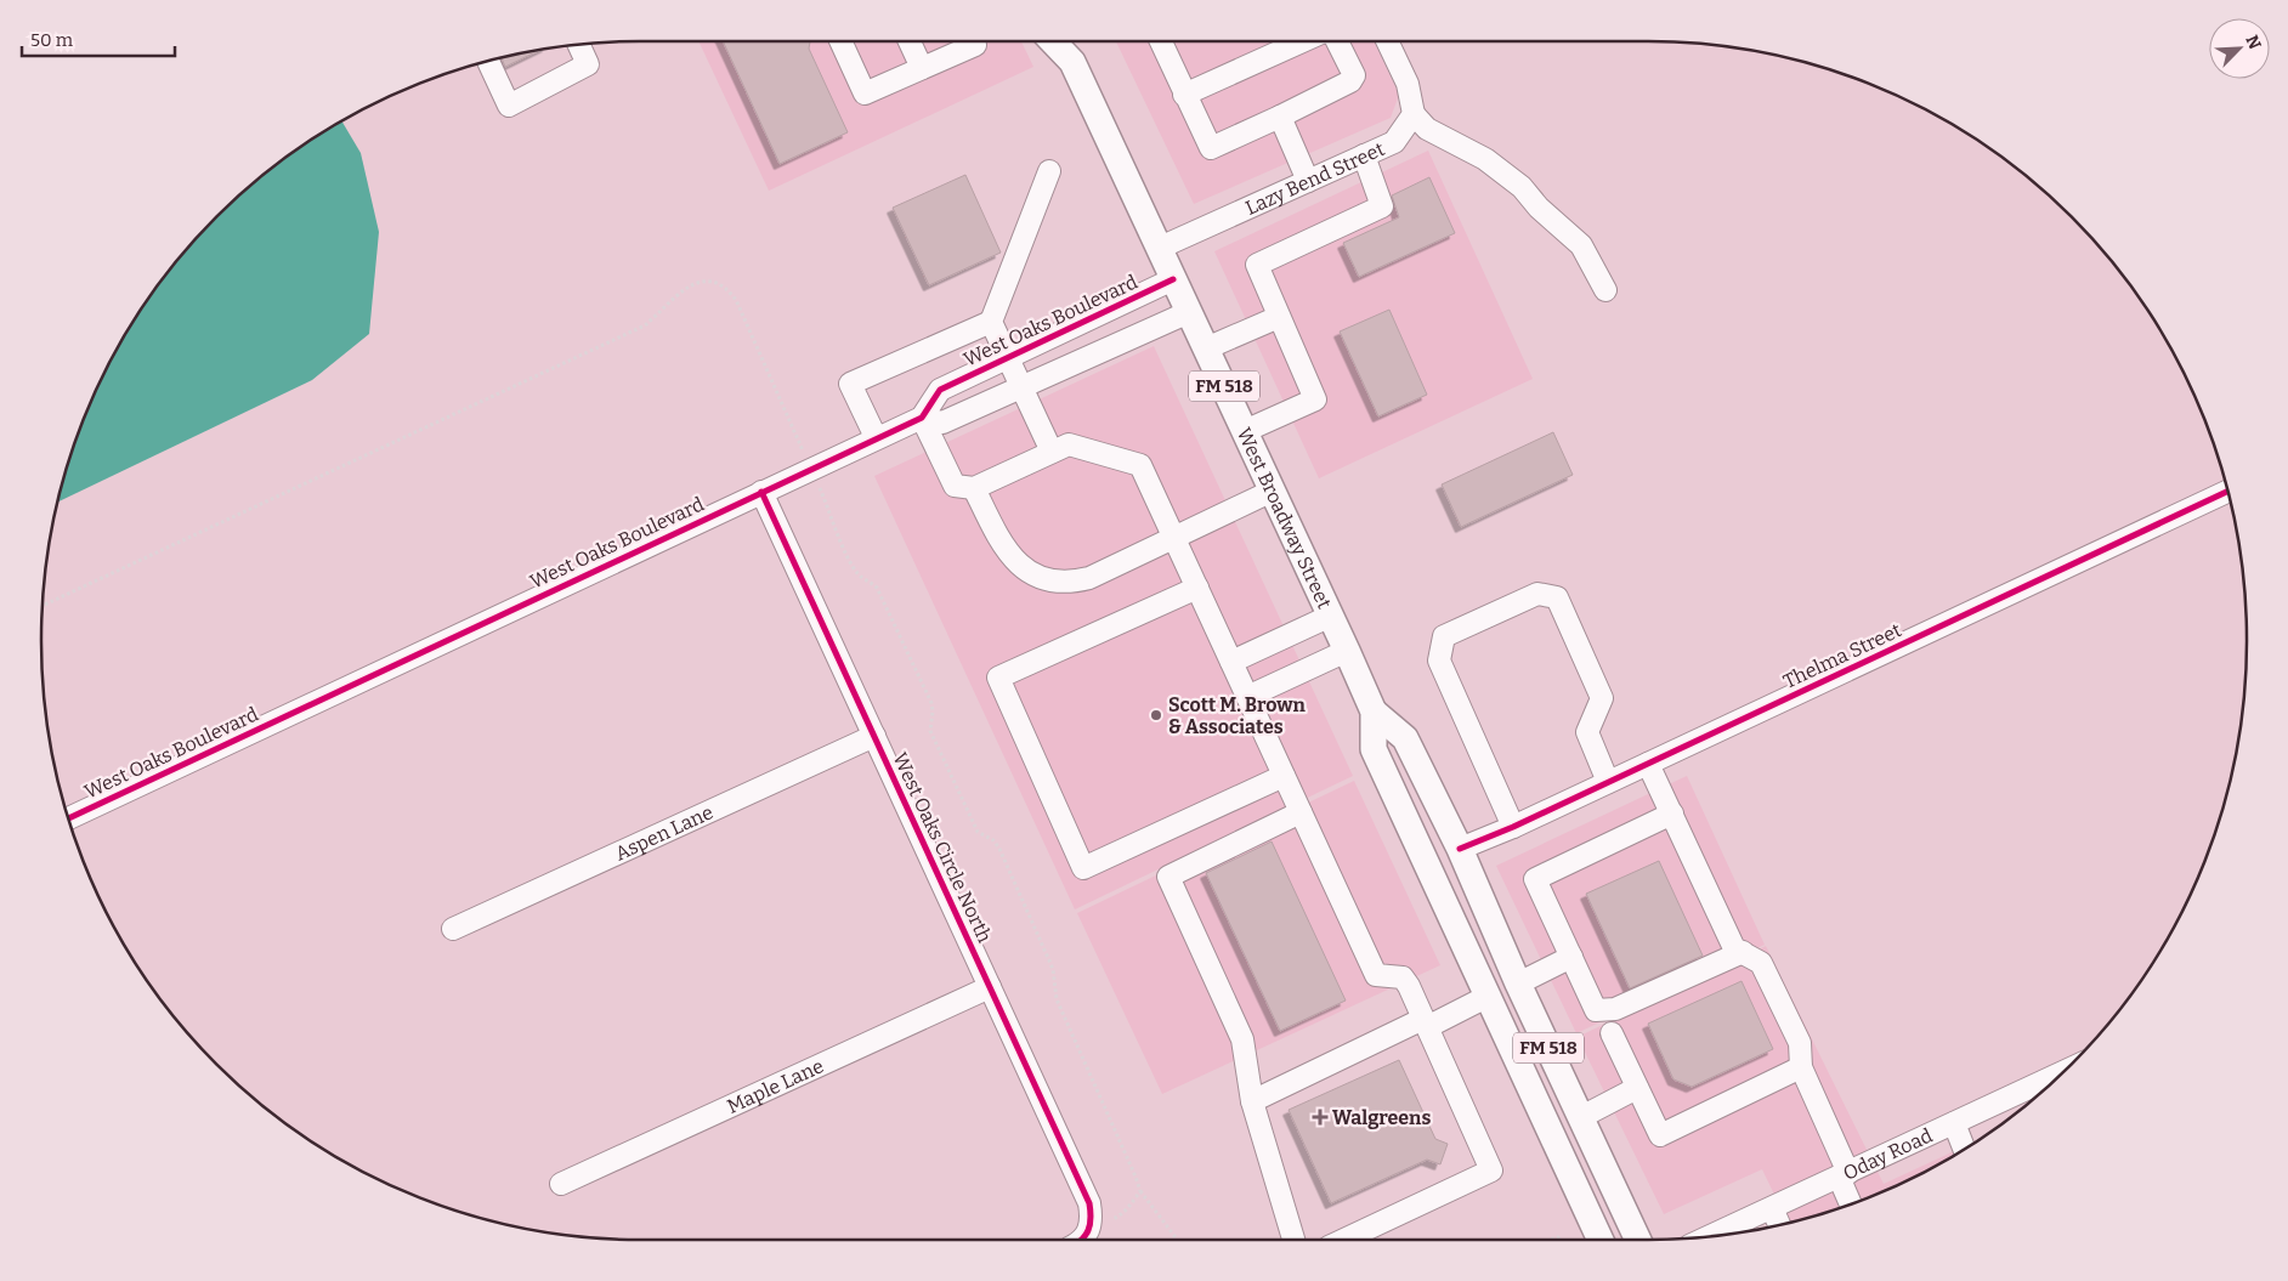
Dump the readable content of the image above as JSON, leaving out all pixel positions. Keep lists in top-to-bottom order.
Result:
{
  "streets": {
    "main road": ["FM 518", "West Broadway Street"],
    "street": [
      "Lazy Bend Street",
      "West Oaks Boulevard",
      "Thelma Street",
      "Aspen Lane",
      "West Oaks Circle North",
      "Maple Lane",
      "Oday Road"
    ]
  },
  "crossings": [
    ["Lazy Bend Street", "West Broadway Street"],
    ["West Oaks Boulevard", "West Broadway Street"],
    ["West Oaks Boulevard", "West Oaks Circle North"],
    ["West Broadway Street", "Thelma Street"],
    ["Aspen Lane", "West Oaks Circle North"],
    ["West Oaks Circle North", "Maple Lane"]
  ],
  "places": {
    "other": ["Scott M. Brown & Associates"],
    "health": ["Walgreens"]
  },
  "scale_bar": "50 m",
  "north": "top right"
}
